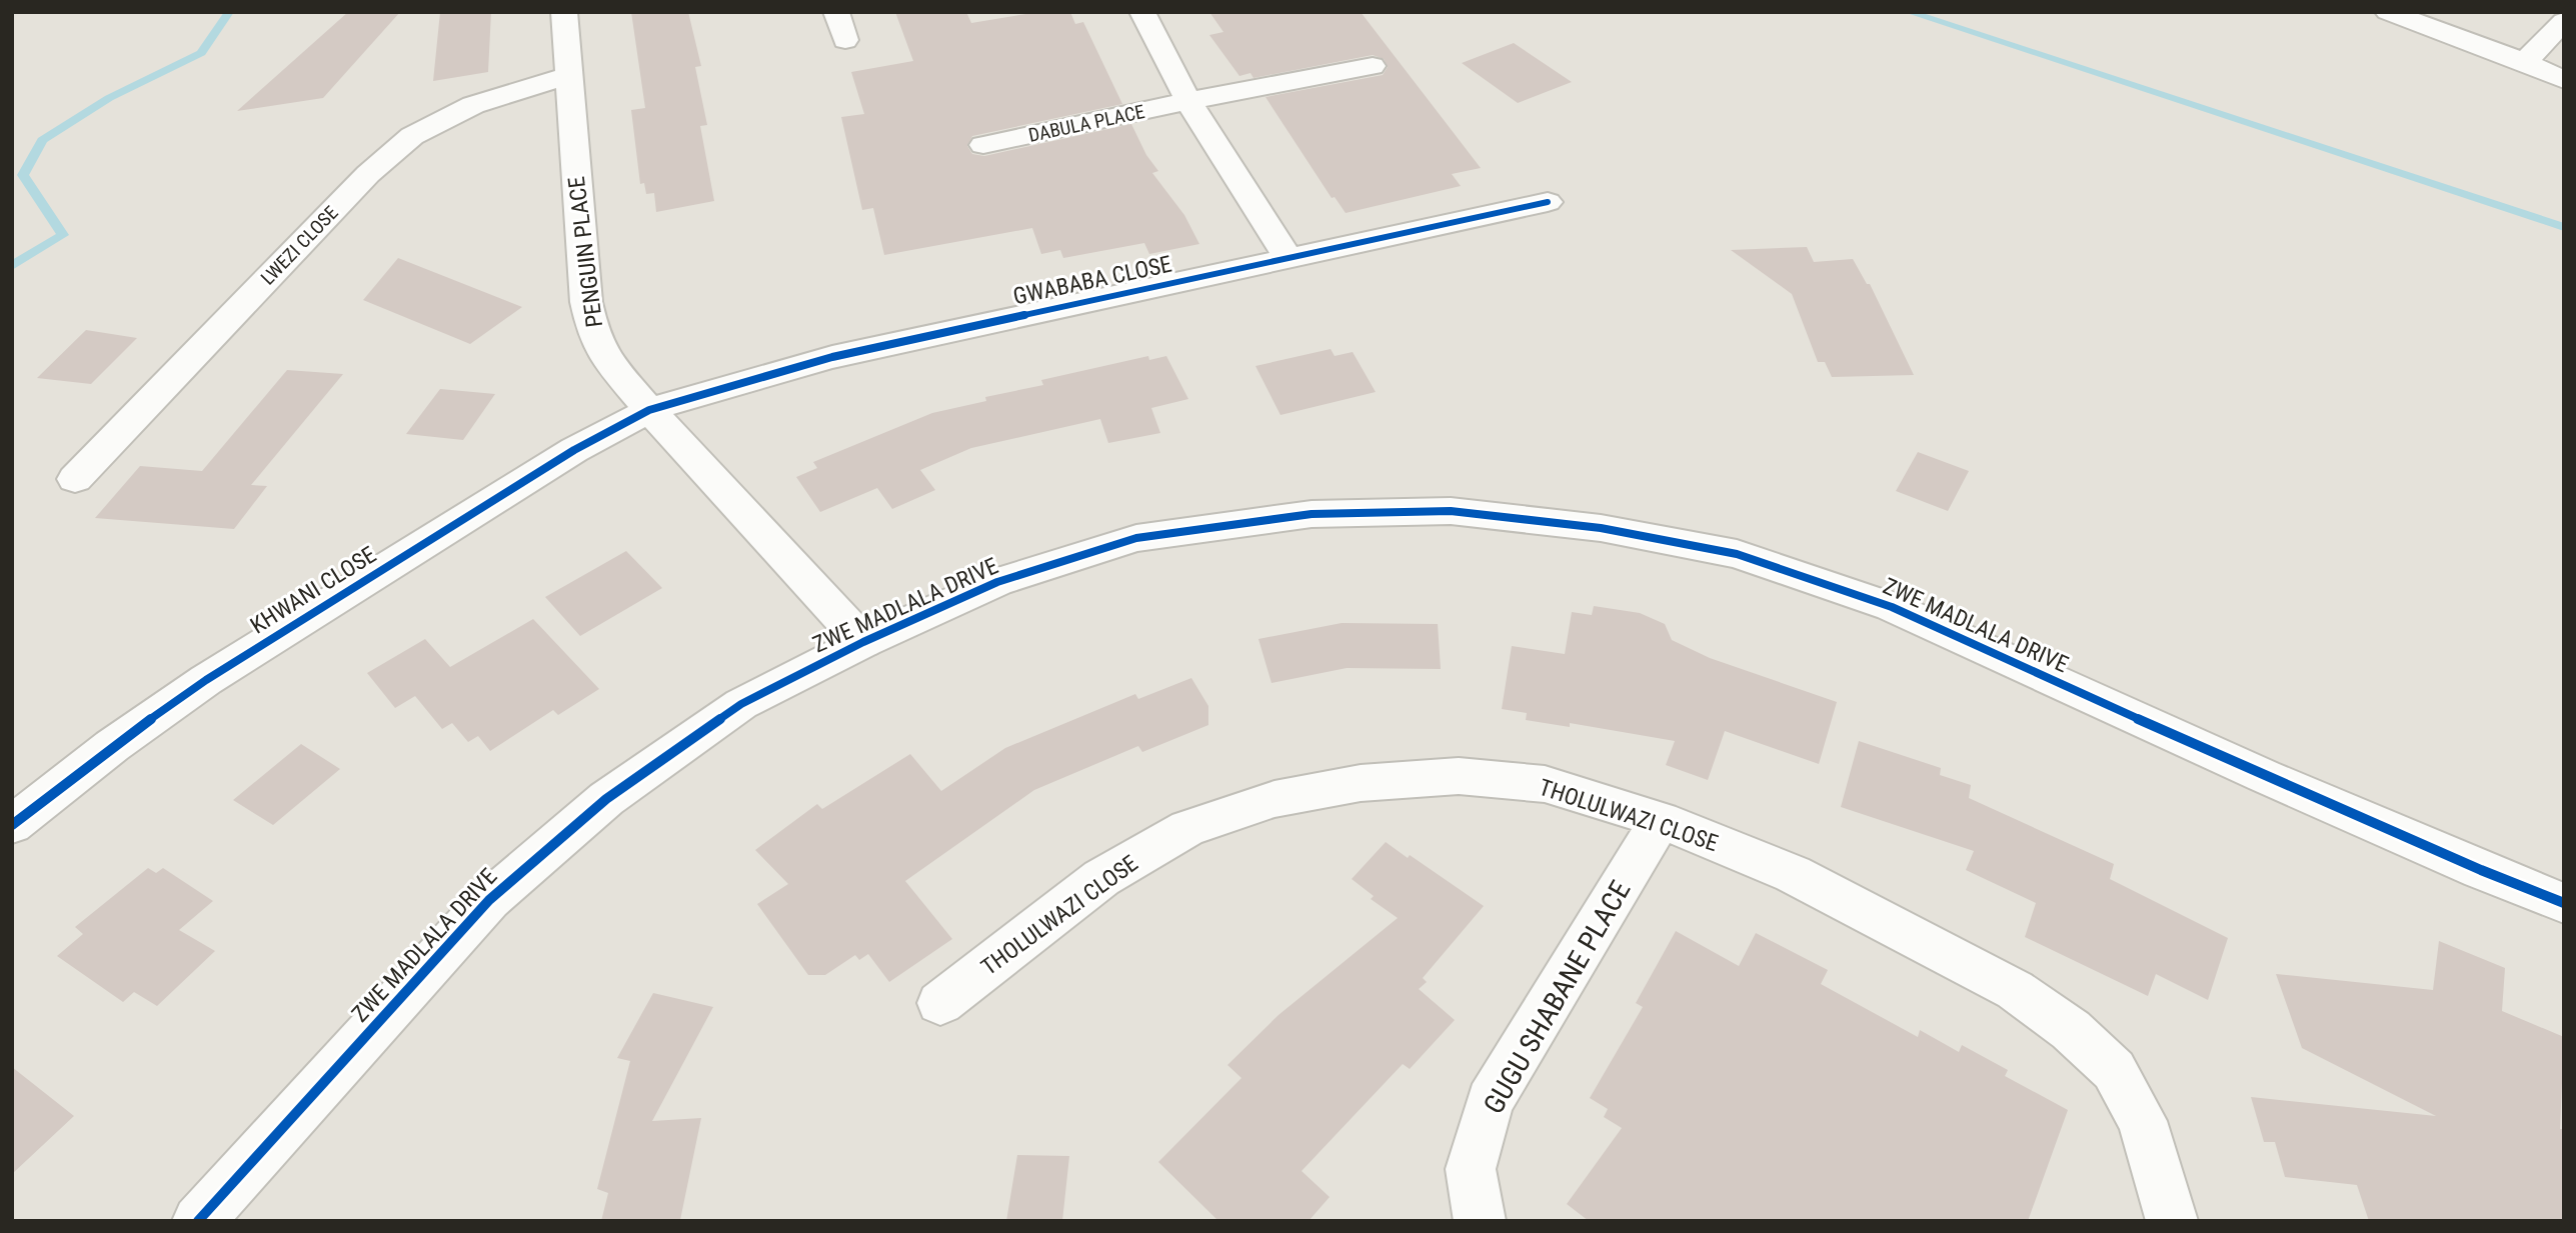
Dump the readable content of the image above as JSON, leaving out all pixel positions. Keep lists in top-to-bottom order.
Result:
{
  "streets": {
    "street": [
      "DABULA PLACE",
      "LWEZI CLOSE",
      "PENGUIN PLACE",
      "GWABABA CLOSE",
      "KHWANI CLOSE",
      "ZWE MADLALA DRIVE",
      "THOLULWAZI CLOSE",
      "GUGU SHABANE PLACE"
    ]
  },
  "crossings": [
    ["LWEZI CLOSE", "PENGUIN PLACE"],
    ["PENGUIN PLACE", "GWABABA CLOSE"],
    ["PENGUIN PLACE", "KHWANI CLOSE"],
    ["PENGUIN PLACE", "ZWE MADLALA DRIVE"],
    ["GWABABA CLOSE", "KHWANI CLOSE"],
    ["THOLULWAZI CLOSE", "GUGU SHABANE PLACE"]
  ]
}
